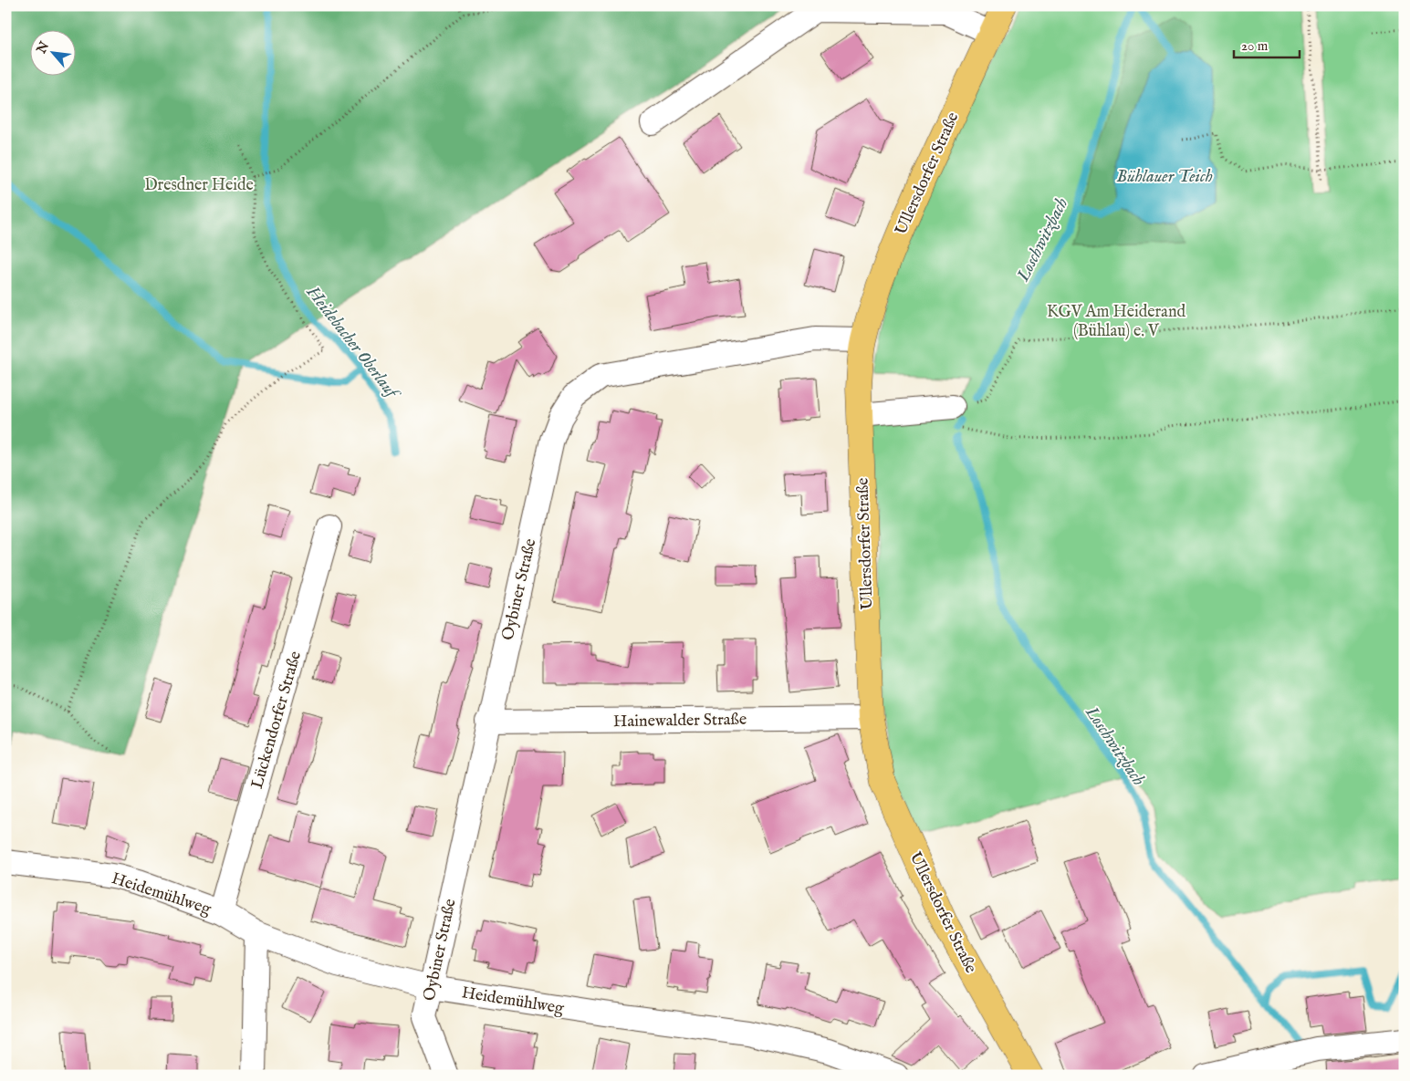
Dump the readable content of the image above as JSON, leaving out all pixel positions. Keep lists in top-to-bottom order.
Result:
{
  "streets": {
    "main road": ["Ullersdorfer Straße"],
    "street": [
      "Oybiner Straße",
      "Lückendorfer Straße",
      "Hainewalder Straße",
      "Heidemühlweg"
    ]
  },
  "crossings": [
    ["Ullersdorfer Straße", "Oybiner Straße"],
    ["Ullersdorfer Straße", "Hainewalder Straße"],
    ["Oybiner Straße", "Hainewalder Straße"],
    ["Oybiner Straße", "Heidemühlweg"],
    ["Lückendorfer Straße", "Heidemühlweg"]
  ],
  "water": ["Bühlauer Teich", "Loschwitzbach", "Heidebacher Oberlauf"],
  "parks": ["Dresdner Heide", "KGV Am Heiderand (Bühlau) e. V"],
  "scale_bar": "20 m",
  "north": "top left"
}
